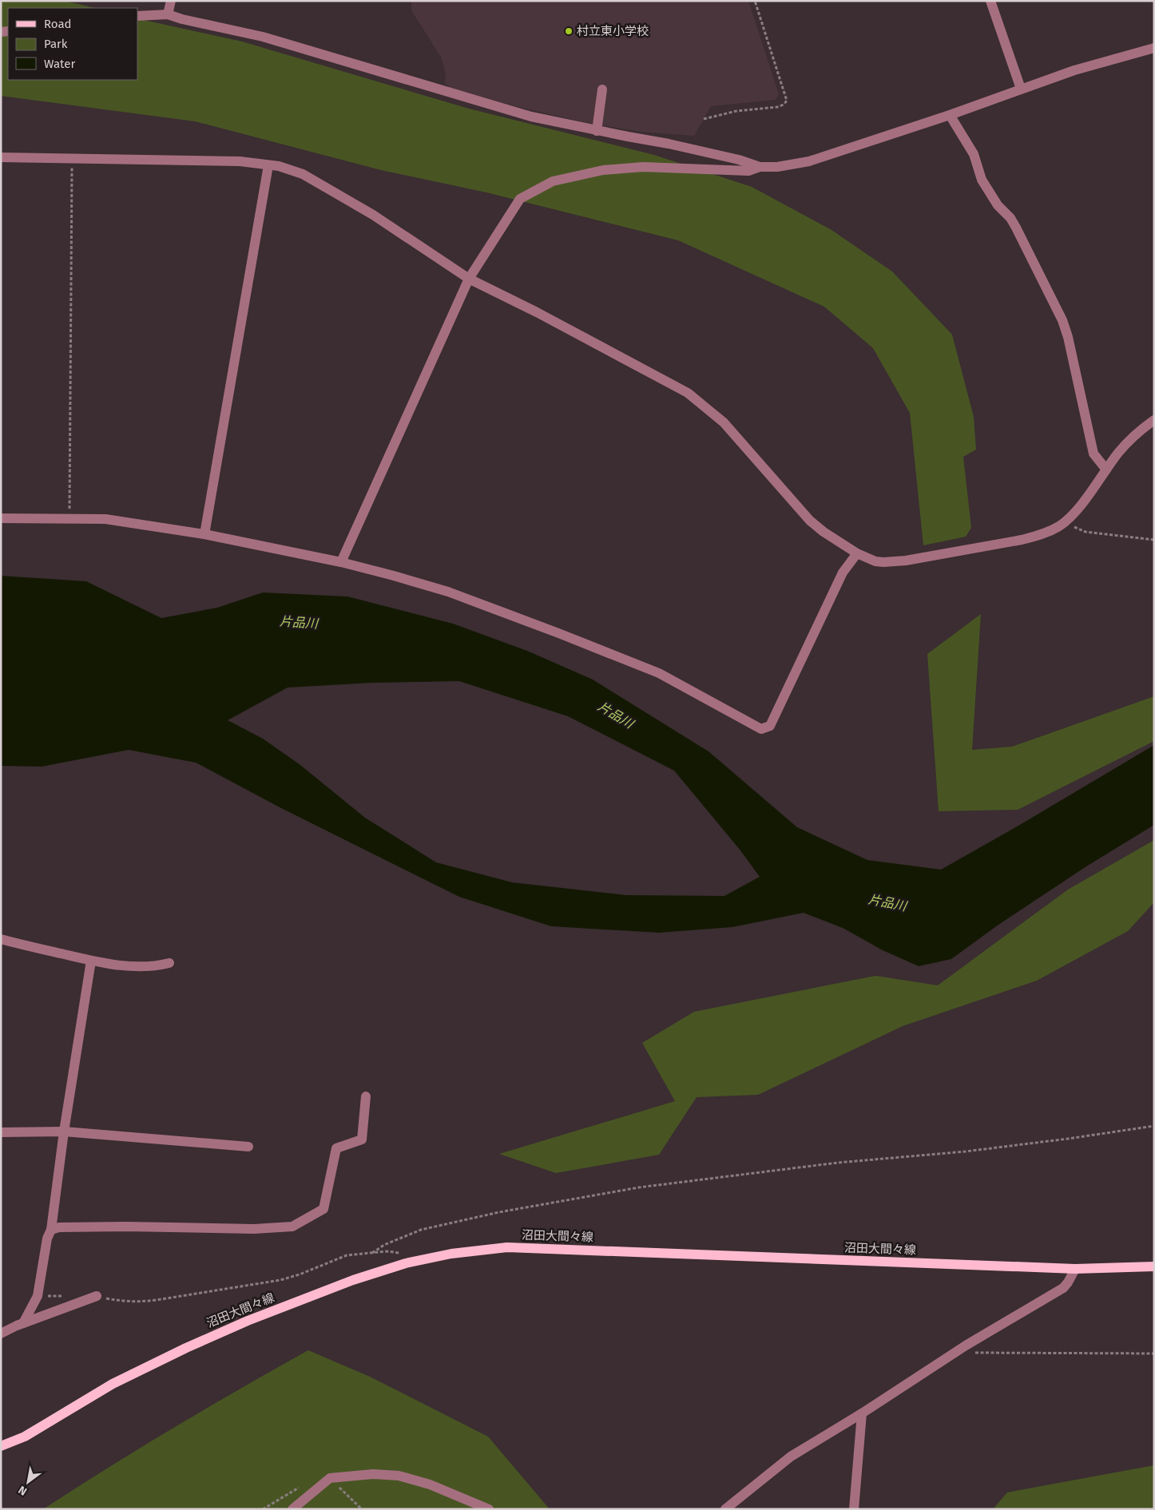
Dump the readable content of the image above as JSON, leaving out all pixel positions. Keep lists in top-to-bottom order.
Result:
{
  "streets": {
    "main road": ["沼田大間々線"]
  },
  "water": ["片品川"],
  "places": ["村立東小学校"],
  "legend": ["Road", "Park", "Water"],
  "north": "bottom left"
}
